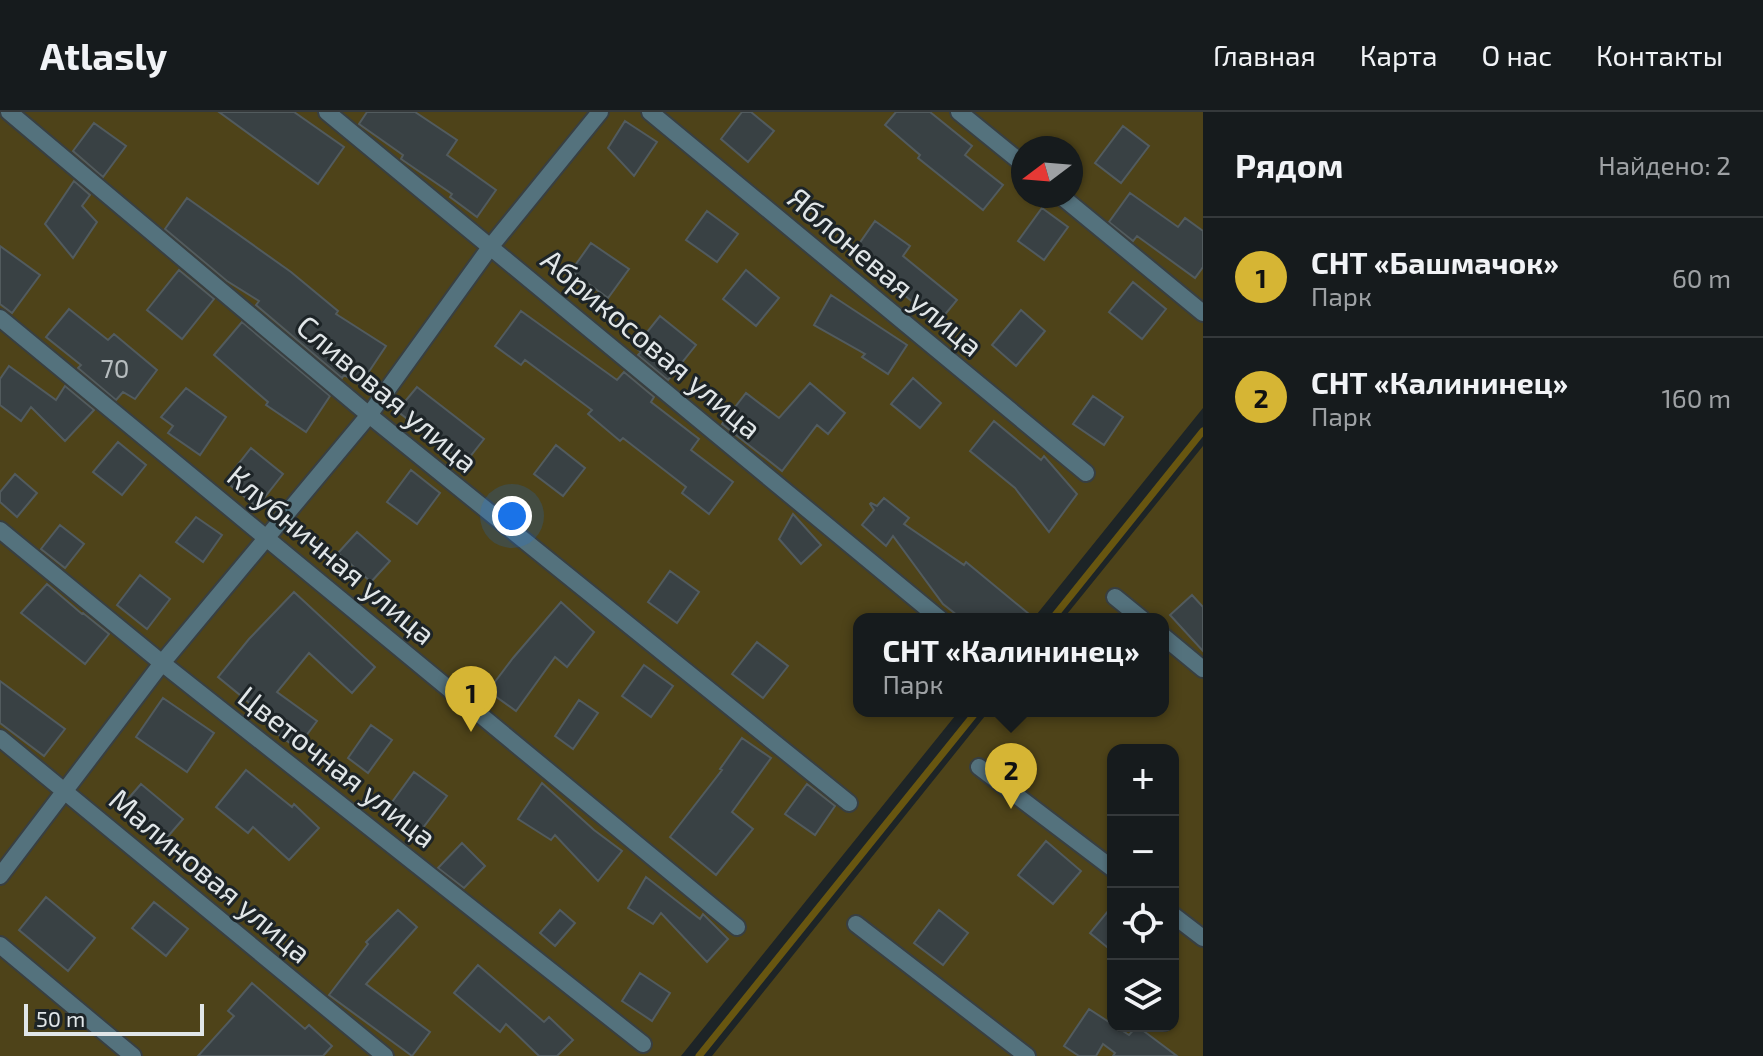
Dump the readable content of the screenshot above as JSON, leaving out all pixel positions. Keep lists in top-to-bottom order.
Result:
{
  "streets": {
    "street": [
      "Яблоневая улица",
      "Абрикосовая улица",
      "Сливовая улица",
      "Клубничная улица",
      "Цветочная улица",
      "Малиновая улица"
    ]
  },
  "house_numbers": ["70"],
  "scale_bar": "50 m",
  "north": "left",
  "page": {
    "header": "Atlasly",
    "nav": [
      "Главная",
      "Карта",
      "О нас",
      "Контакты"
    ],
    "heading": ["Рядом", "Найдено: 2"],
    "list": [
      {
        "mark": "1",
        "name": "СНТ «Башмачок»",
        "note": "Парк",
        "value": "60 m"
      },
      {
        "mark": "2",
        "name": "СНТ «Калининец»",
        "note": "Парк",
        "value": "160 m"
      }
    ],
    "popup": ["СНТ «Калининец»", "Парк"],
    "pins": ["1", "2"],
    "map_buttons": ["+", "−"],
    "scale": "50 m"
  }
}
